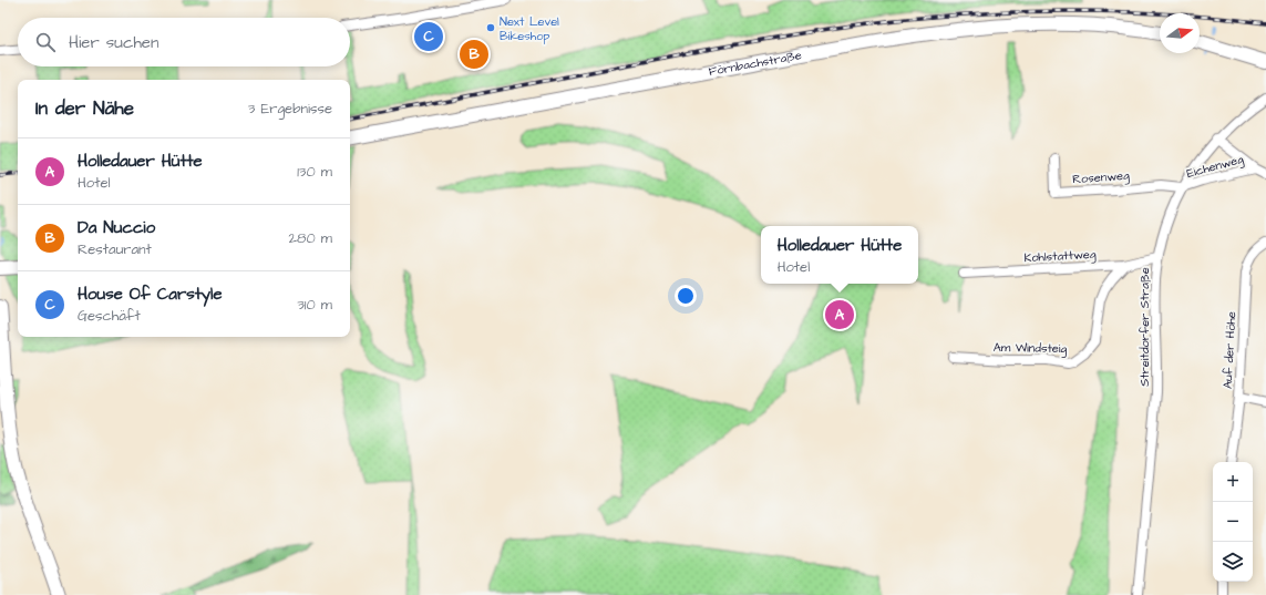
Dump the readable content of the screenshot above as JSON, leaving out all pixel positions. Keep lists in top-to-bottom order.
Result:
{
  "streets": {
    "street": [
      "Förnbachstraße",
      "Eichenweg",
      "Rosenweg",
      "Kohlstattweg",
      "Streitdorfer Straße",
      "Am Windsteig",
      "Auf der Höhe"
    ]
  },
  "crossings": [
    ["Eichenweg", "Rosenweg"],
    ["Eichenweg", "Streitdorfer Straße"],
    ["Rosenweg", "Streitdorfer Straße"],
    ["Kohlstattweg", "Streitdorfer Straße"],
    ["Kohlstattweg", "Am Windsteig"]
  ],
  "places": ["Next Level Bikeshop"],
  "north": "right",
  "page": {
    "search": "Hier suchen",
    "pins": ["C", "B", "A"],
    "heading": ["In der Nähe", "3 Ergebnisse"],
    "list": [
      {
        "mark": "A",
        "name": "Holledauer Hütte",
        "note": "Hotel",
        "value": "130 m"
      },
      {
        "mark": "B",
        "name": "Da Nuccio",
        "note": "Restaurant",
        "value": "280 m"
      },
      {
        "mark": "C",
        "name": "House Of Carstyle",
        "note": "Geschäft",
        "value": "310 m"
      }
    ],
    "popup": ["Holledauer Hütte", "Hotel"],
    "map_buttons": ["+", "−"]
  }
}
